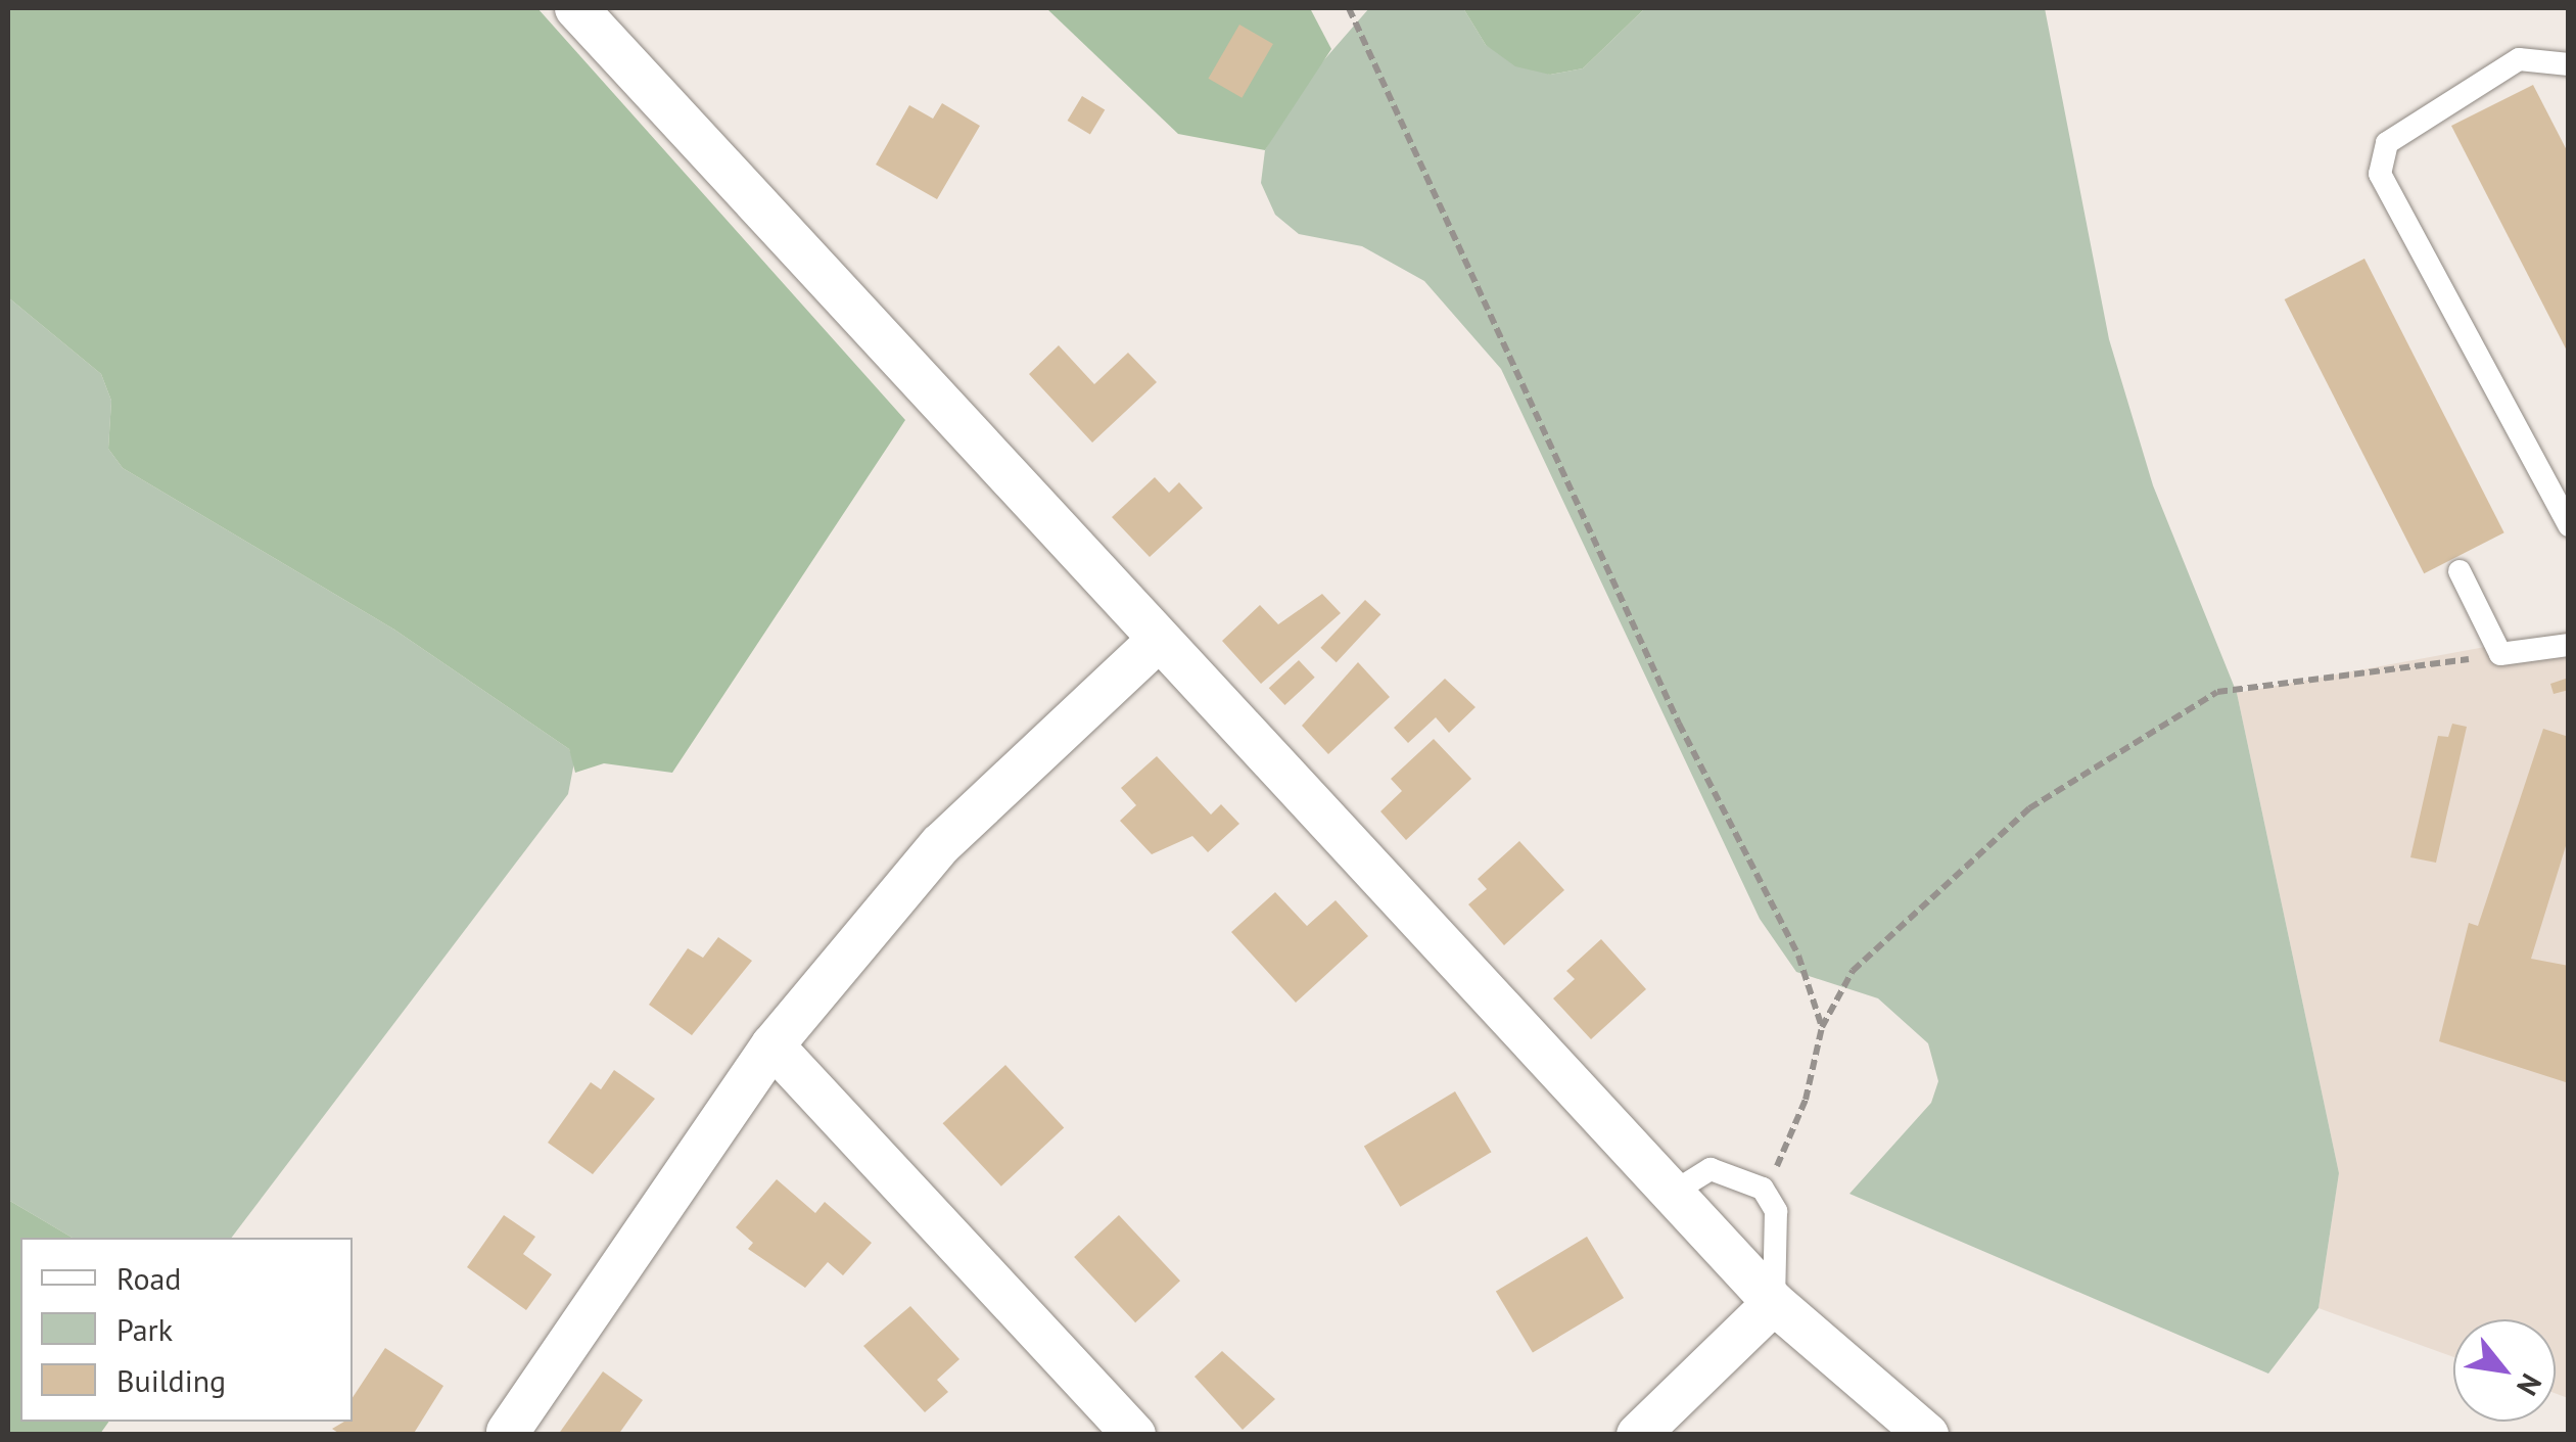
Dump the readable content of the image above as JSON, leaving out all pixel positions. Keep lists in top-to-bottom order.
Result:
{
  "legend": ["Road", "Park", "Building"],
  "north": "bottom right"
}
